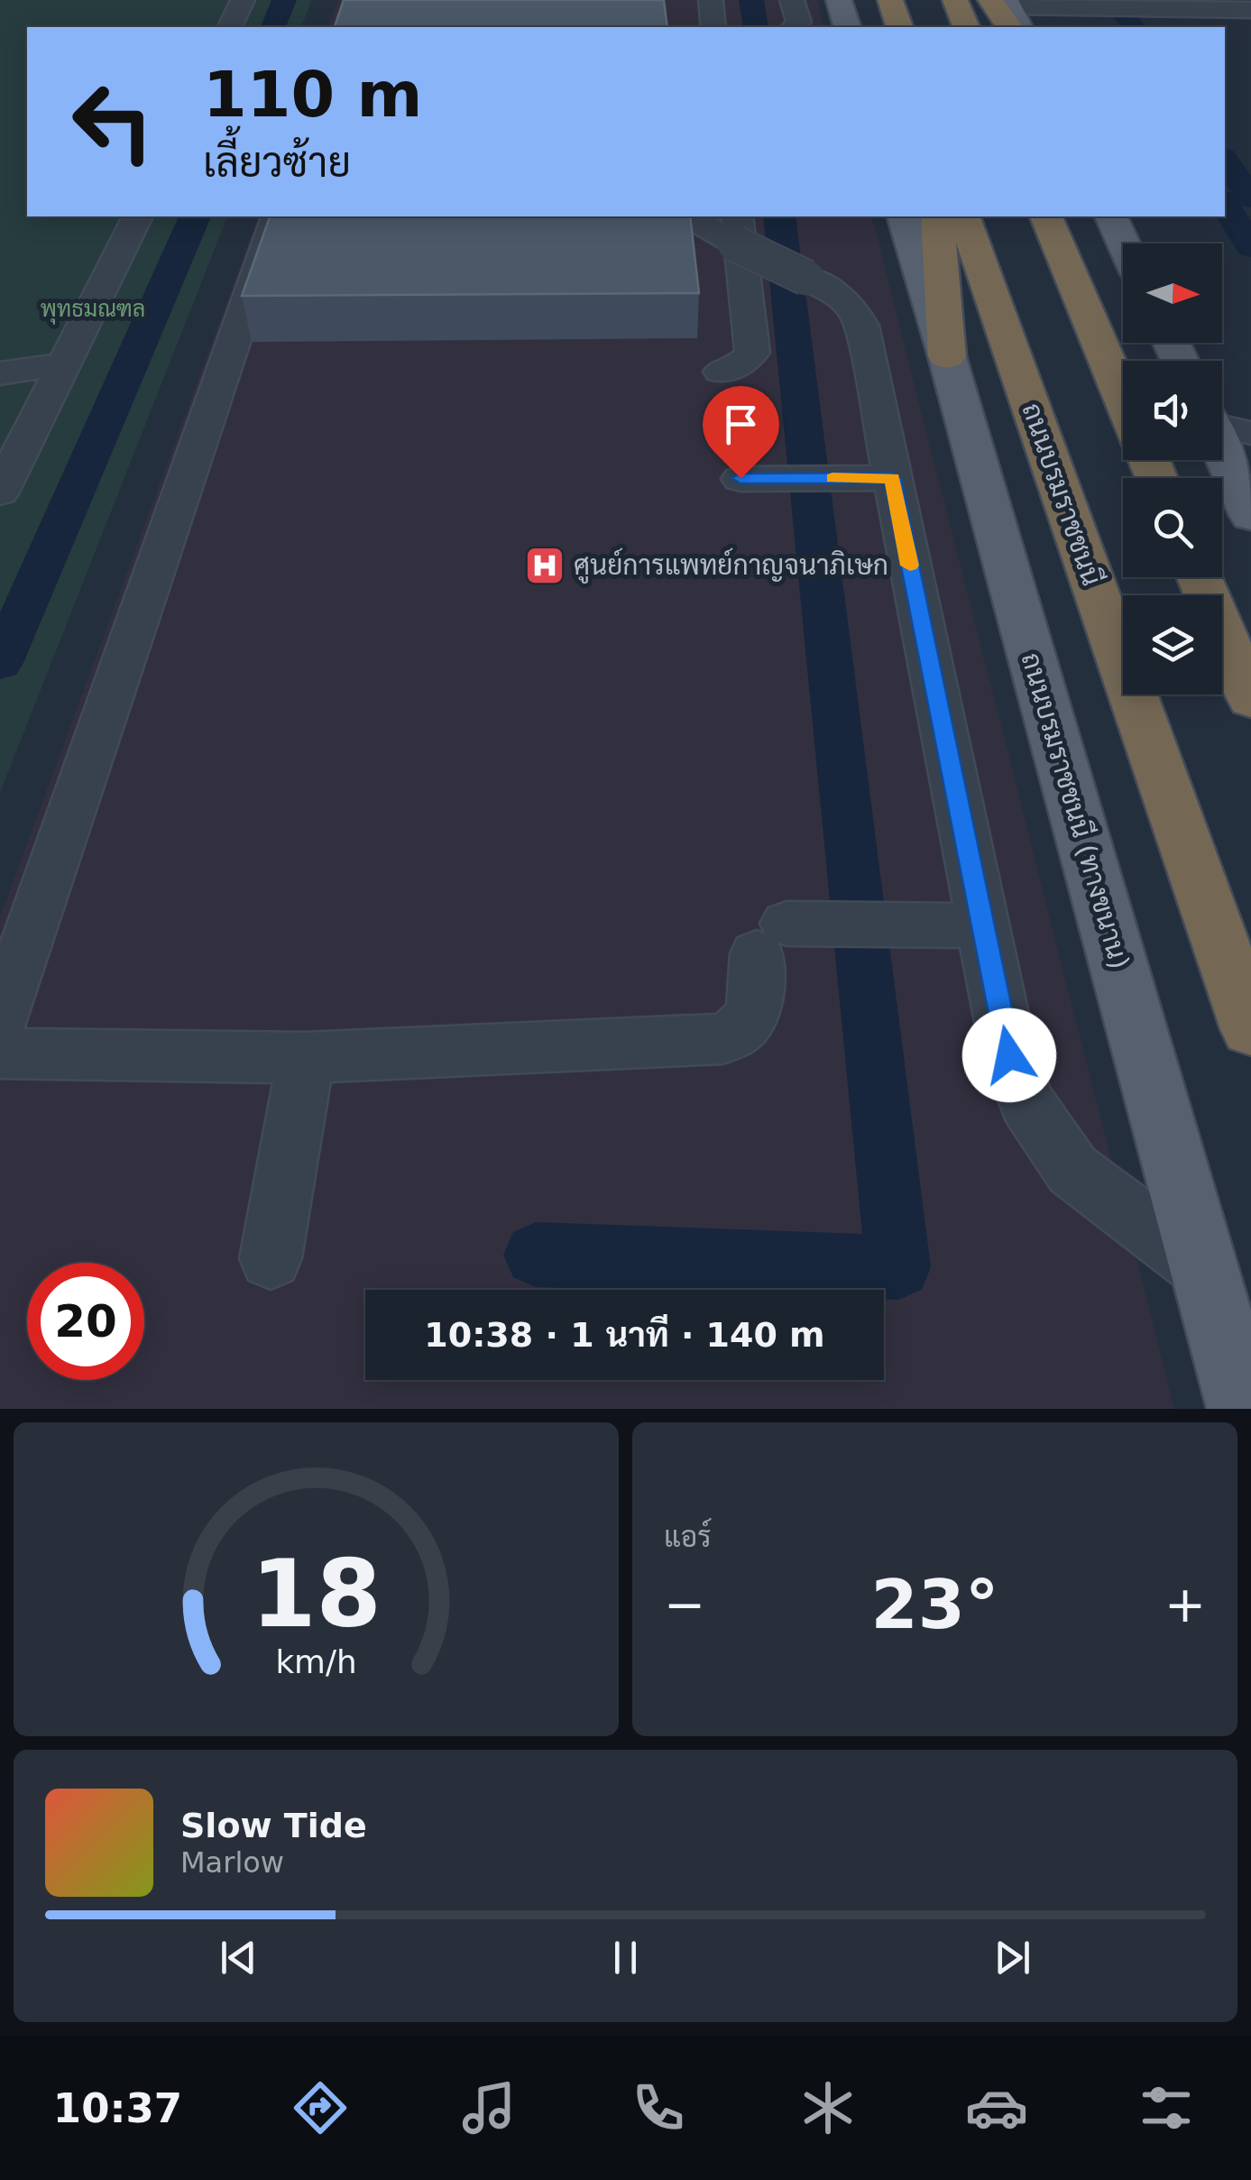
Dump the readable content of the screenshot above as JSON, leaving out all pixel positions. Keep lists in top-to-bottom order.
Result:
{
  "streets": {
    "highway": ["ถนนบรมราชชนนี"],
    "main road": ["ถนนบรมราชชนนี (ทางขนาน)"]
  },
  "parks": ["พุทธมณฑล"],
  "places": {
    "hospital": ["ศูนย์การแพทย์กาญจนาภิเษก"]
  },
  "north": "right",
  "page": {
    "turn": ["110 m", "เลี้ยวซ้าย"],
    "limit": "20",
    "trip": "10:38 · 1 นาที · 140 m",
    "tile": "แอร์",
    "heat": ["−", "23°", "+"],
    "song": ["Slow Tide", "Marlow"],
    "tabs": "10:37",
    "gauge": ["18", "km/h"]
  }
}
